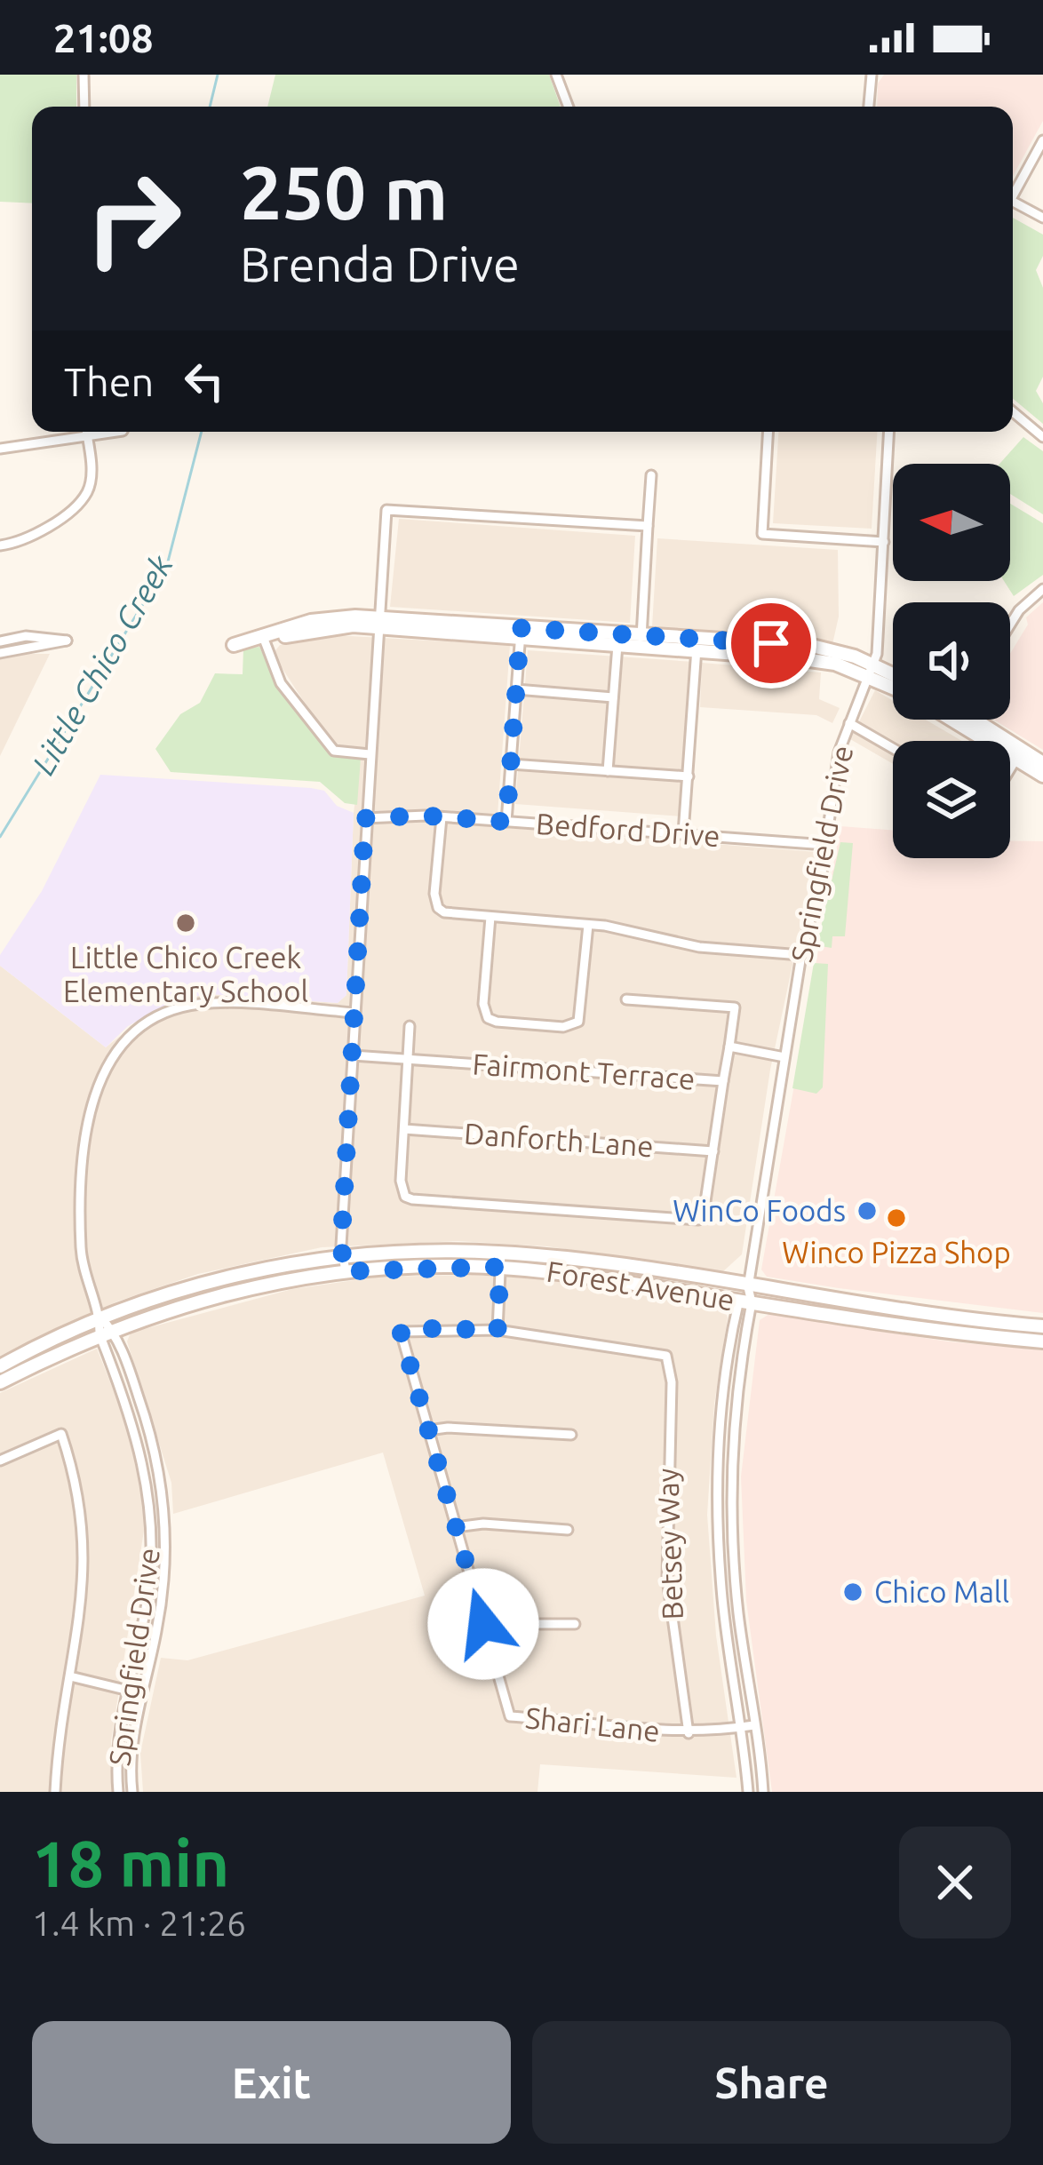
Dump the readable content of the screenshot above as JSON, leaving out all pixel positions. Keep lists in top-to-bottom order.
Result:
{
  "streets": {
    "street": [
      "Bedford Drive",
      "Springfield Drive",
      "Fairmont Terrace",
      "Danforth Lane",
      "Forest Avenue",
      "Betsey Way",
      "Shari Lane"
    ]
  },
  "crossings": [
    ["Bedford Drive", "Springfield Drive"],
    ["Springfield Drive", "Fairmont Terrace"],
    ["Springfield Drive", "Forest Avenue"],
    ["Springfield Drive", "Shari Lane"],
    ["Betsey Way", "Shari Lane"]
  ],
  "water": ["Little Chico Creek"],
  "places": [
    "Little Chico Creek Elementary School",
    "WinCo Foods",
    "Winco Pizza Shop",
    "Chico Mall"
  ],
  "north": "left",
  "page": {
    "status": "21:08",
    "turn": ["250 m", "Brenda Drive"],
    "then": "Then",
    "heading": ["18 min", "1.4 km · 21:26"],
    "buttons": ["Exit", "Share"]
  }
}
